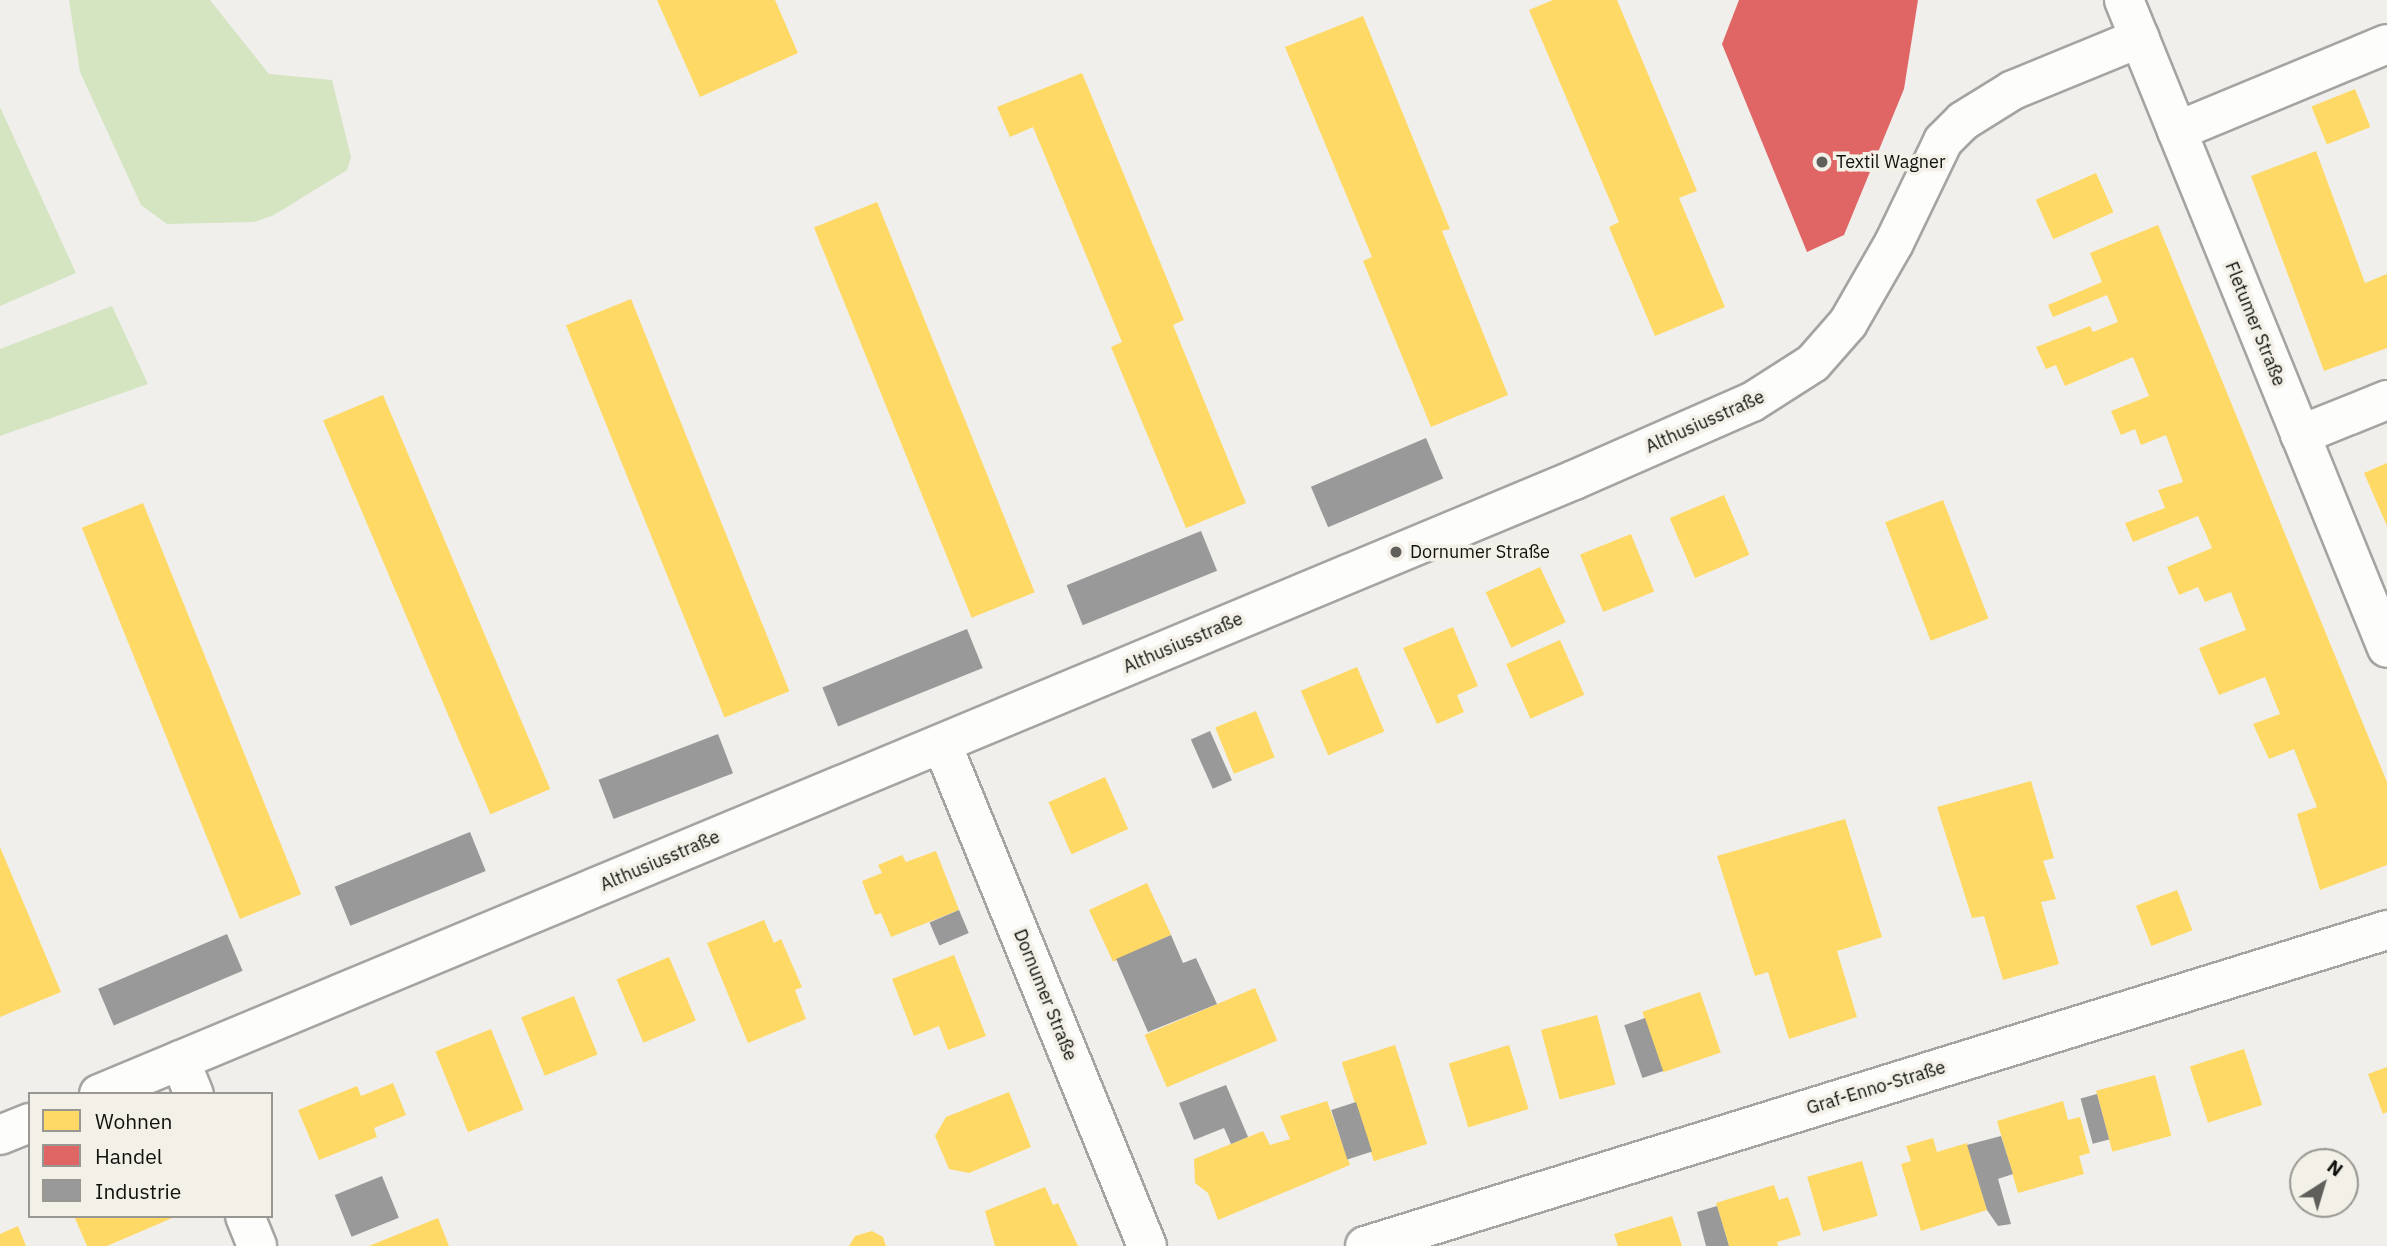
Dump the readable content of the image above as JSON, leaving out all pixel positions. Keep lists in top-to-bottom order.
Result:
{
  "streets": {
    "street": [
      "Fletumer Straße",
      "Althusiusstraße",
      "Dornumer Straße",
      "Graf-Enno-Straße"
    ]
  },
  "crossings": [
    ["Fletumer Straße", "Althusiusstraße"],
    ["Althusiusstraße", "Dornumer Straße"]
  ],
  "places": ["Textil Wagner", "Dornumer Straße"],
  "legend": ["Wohnen", "Handel", "Industrie"],
  "north": "top right"
}
